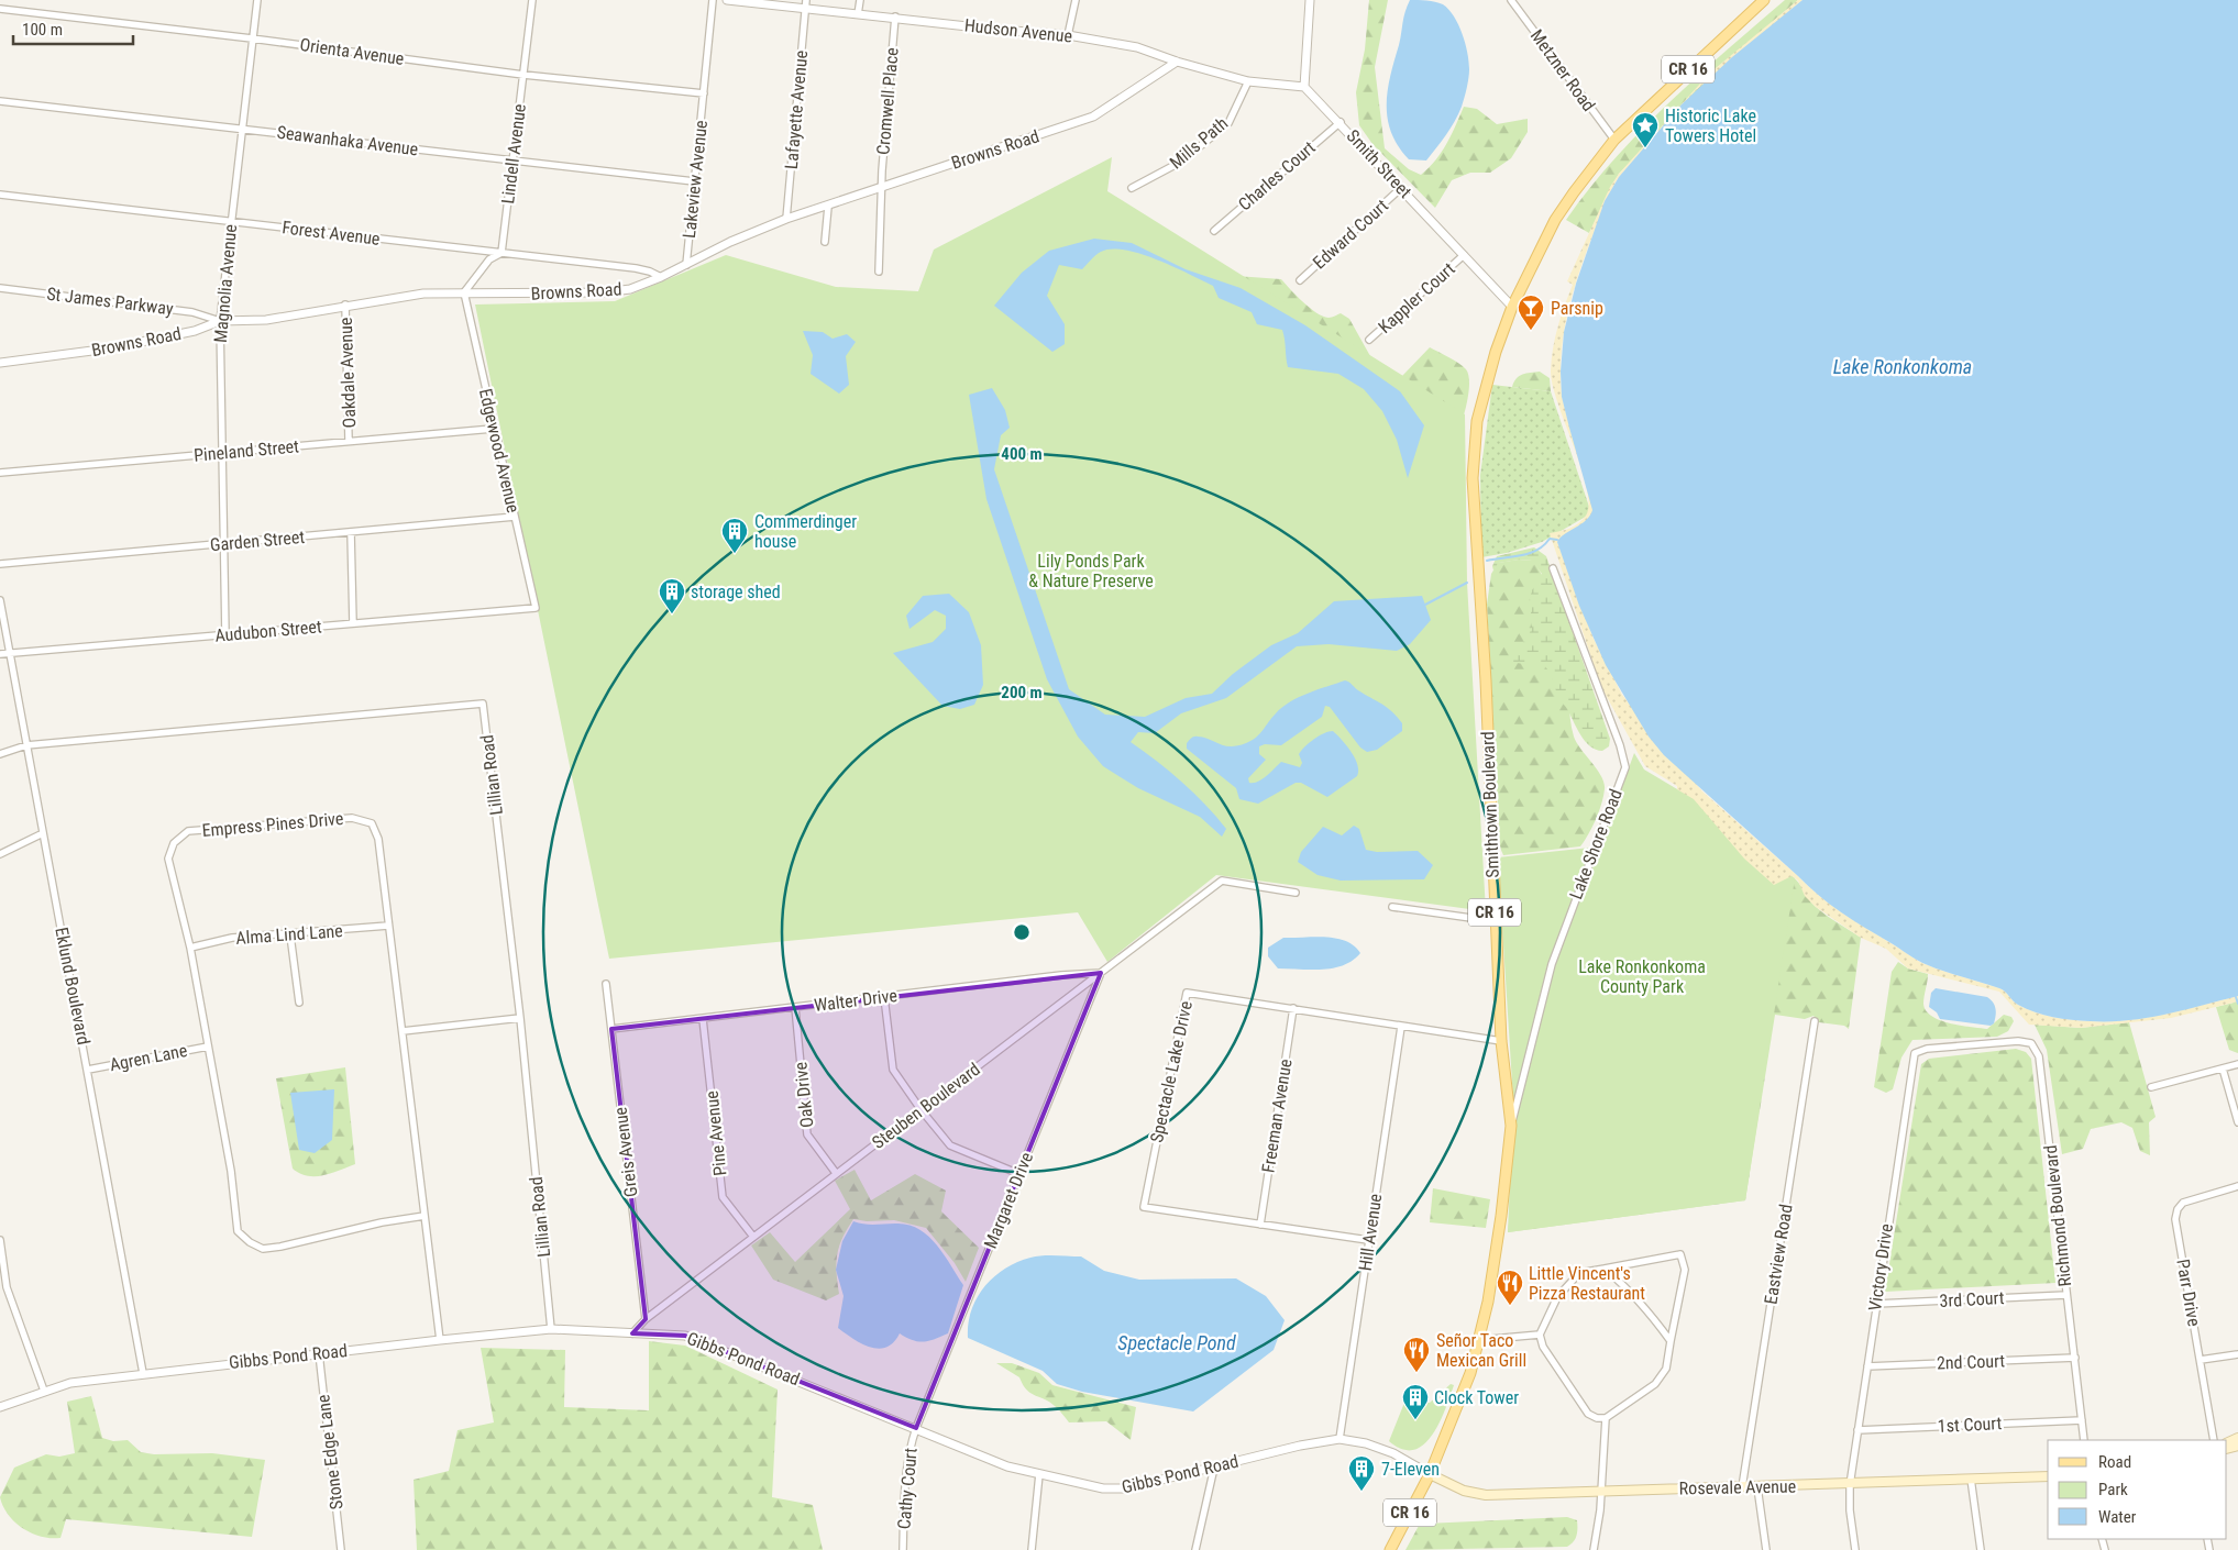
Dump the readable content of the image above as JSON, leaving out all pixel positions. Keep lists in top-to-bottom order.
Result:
{
  "streets": {
    "main road": ["CR 16", "Smithtown Boulevard", "Rosevale Avenue"],
    "street": [
      "Hudson Avenue",
      "Orienta Avenue",
      "Metzner Road",
      "Cromwell Place",
      "Lafayette Avenue",
      "Seawanhaka Avenue",
      "Mills Path",
      "Browns Road",
      "Lindell Avenue",
      "Smith Street",
      "Charles Court",
      "Lakeview Avenue",
      "Forest Avenue",
      "Edward Court",
      "Magnolia Avenue",
      "Kappler Court",
      "St James Parkway",
      "Oakdale Avenue",
      "Pineland Street",
      "Edgewood Avenue",
      "Garden Street",
      "Audubon Street",
      "Lillian Road",
      "Empress Pines Drive",
      "Lake Shore Road",
      "Alma Lind Lane",
      "Eklund Boulevard",
      "Walter Drive",
      "Agren Lane",
      "Spectacle Lake Drive",
      "Oak Drive",
      "Steuben Boulevard",
      "Freeman Avenue",
      "Pine Avenue",
      "Greis Avenue",
      "Margaret Drive",
      "Richmond Boulevard",
      "Hill Avenue",
      "Eastview Road",
      "Victory Drive",
      "Parr Drive",
      "3rd Court",
      "Gibbs Pond Road",
      "2nd Court",
      "1st Court",
      "Stone Edge Lane",
      "Cathy Court"
    ]
  },
  "crossings": [
    ["Hudson Avenue", "Cromwell Place"],
    ["Hudson Avenue", "Lafayette Avenue"],
    ["Hudson Avenue", "Mills Path"],
    ["Hudson Avenue", "Browns Road"],
    ["Hudson Avenue", "Smith Street"],
    ["Orienta Avenue", "Lindell Avenue"],
    ["Orienta Avenue", "Lakeview Avenue"],
    ["Orienta Avenue", "Magnolia Avenue"],
    ["CR 16", "Metzner Road"],
    ["CR 16", "Smithtown Boulevard"],
    ["Metzner Road", "Smithtown Boulevard"],
    ["Cromwell Place", "Browns Road"],
    ["Lafayette Avenue", "Browns Road"],
    ["Seawanhaka Avenue", "Lindell Avenue"],
    ["Seawanhaka Avenue", "Lakeview Avenue"],
    ["Seawanhaka Avenue", "Magnolia Avenue"],
    ["Browns Road", "Lakeview Avenue"],
    ["Browns Road", "Forest Avenue"],
    ["Browns Road", "Magnolia Avenue"],
    ["Browns Road", "St James Parkway"],
    ["Browns Road", "Oakdale Avenue"],
    ["Browns Road", "Edgewood Avenue"],
    ["Lindell Avenue", "Forest Avenue"],
    ["Smith Street", "Charles Court"],
    ["Smith Street", "Edward Court"],
    ["Smith Street", "Kappler Court"],
    ["Smith Street", "Smithtown Boulevard"],
    ["Forest Avenue", "Magnolia Avenue"],
    ["Magnolia Avenue", "St James Parkway"],
    ["Magnolia Avenue", "Pineland Street"],
    ["Magnolia Avenue", "Garden Street"],
    ["Magnolia Avenue", "Audubon Street"],
    ["Oakdale Avenue", "Pineland Street"],
    ["Pineland Street", "Edgewood Avenue"],
    ["Edgewood Avenue", "Garden Street"],
    ["Edgewood Avenue", "Audubon Street"],
    ["Audubon Street", "Eklund Boulevard"],
    ["Lillian Road", "Eklund Boulevard"],
    ["Lillian Road", "Gibbs Pond Road"],
    ["Smithtown Boulevard", "Lake Shore Road"],
    ["Smithtown Boulevard", "Spectacle Lake Drive"],
    ["Smithtown Boulevard", "Gibbs Pond Road"],
    ["Smithtown Boulevard", "Rosevale Avenue"],
    ["Empress Pines Drive", "Alma Lind Lane"],
    ["Empress Pines Drive", "Agren Lane"],
    ["Empress Pines Drive", "Gibbs Pond Road"],
    ["Eklund Boulevard", "Agren Lane"],
    ["Eklund Boulevard", "Gibbs Pond Road"],
    ["Walter Drive", "Oak Drive"],
    ["Walter Drive", "Steuben Boulevard"],
    ["Walter Drive", "Pine Avenue"],
    ["Walter Drive", "Greis Avenue"],
    ["Walter Drive", "Margaret Drive"],
    ["Spectacle Lake Drive", "Freeman Avenue"],
    ["Spectacle Lake Drive", "Hill Avenue"],
    ["Oak Drive", "Steuben Boulevard"],
    ["Steuben Boulevard", "Pine Avenue"],
    ["Steuben Boulevard", "Greis Avenue"],
    ["Steuben Boulevard", "Margaret Drive"],
    ["Steuben Boulevard", "Gibbs Pond Road"],
    ["Margaret Drive", "Gibbs Pond Road"],
    ["Margaret Drive", "Cathy Court"],
    ["Richmond Boulevard", "Victory Drive"],
    ["Richmond Boulevard", "3rd Court"],
    ["Richmond Boulevard", "2nd Court"],
    ["Richmond Boulevard", "1st Court"],
    ["Hill Avenue", "Gibbs Pond Road"],
    ["Eastview Road", "Rosevale Avenue"],
    ["Victory Drive", "3rd Court"],
    ["Victory Drive", "2nd Court"],
    ["Victory Drive", "1st Court"],
    ["Victory Drive", "Rosevale Avenue"],
    ["Gibbs Pond Road", "Stone Edge Lane"],
    ["Gibbs Pond Road", "Rosevale Avenue"],
    ["Gibbs Pond Road", "Cathy Court"]
  ],
  "water": ["Lake Ronkonkoma", "Spectacle Pond"],
  "parks": ["Lily Ponds Park & Nature Preserve", "Lake Ronkonkoma County Park"],
  "places": {
    "place": ["Historic Lake Towers Hotel"],
    "bar": ["Parsnip"],
    "building": [
      "Commerdinger house",
      "storage shed",
      "Clock Tower",
      "7-Eleven"
    ],
    "restaurant": ["Little Vincent's Pizza Restaurant", "Señor Taco Mexican Grill"]
  },
  "legend": ["Road", "Park", "Water"],
  "scale_bar": "100 m",
  "rings": ["400 m", "200 m"]
}
